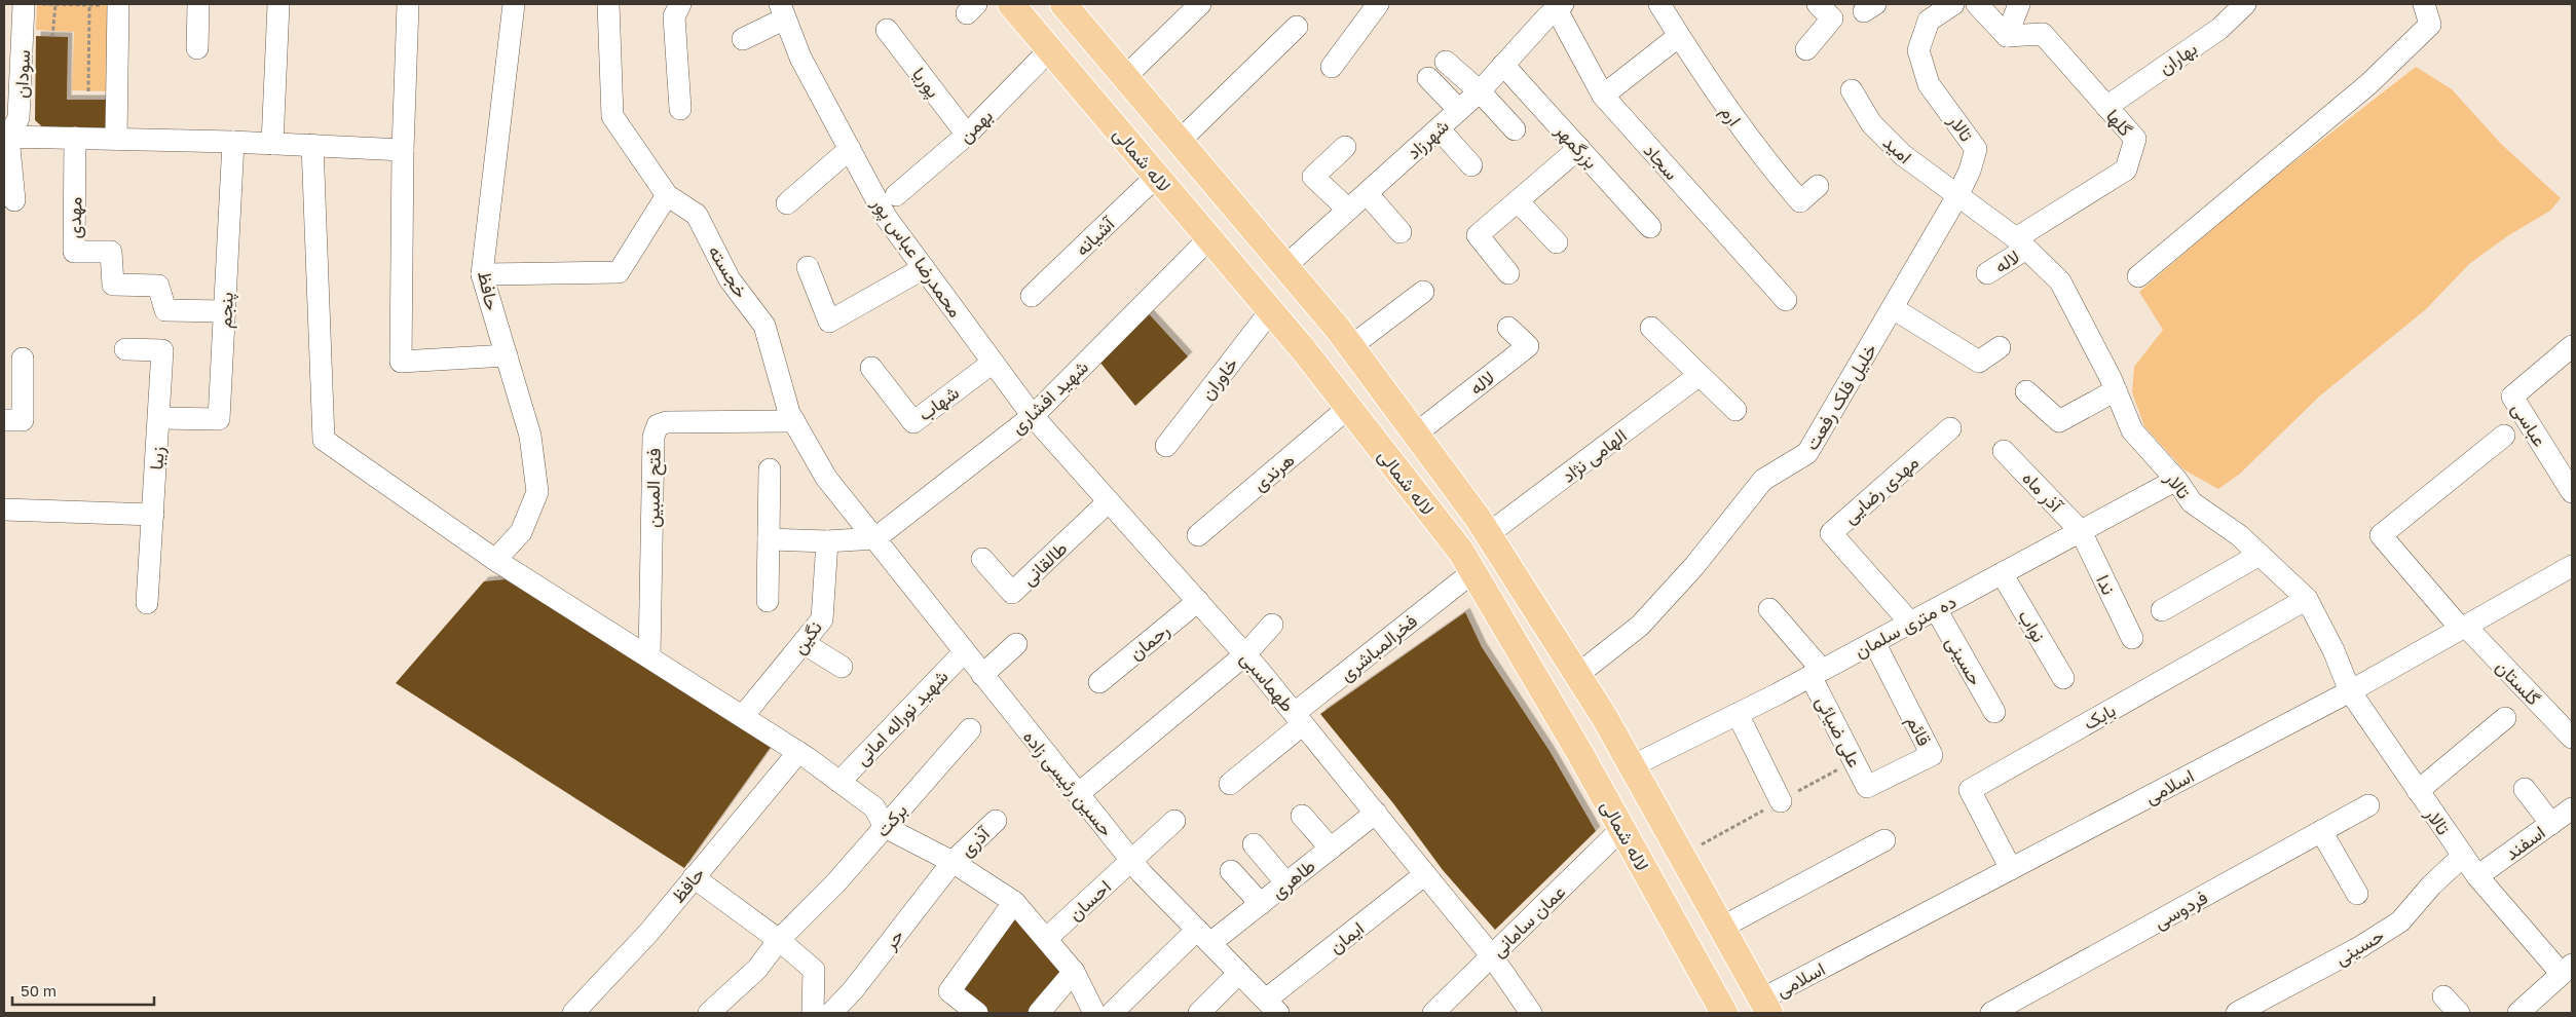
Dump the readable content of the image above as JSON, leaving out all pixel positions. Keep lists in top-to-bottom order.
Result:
{
  "streets": {
    "main road": ["لاله شمالی"],
    "street": [
      "بهاران",
      "سودان",
      "پوریا",
      "ارم",
      "گلها",
      "بهمن",
      "تالار",
      "شهرزاد",
      "بزرگمهر",
      "امید",
      "سجاد",
      "مهدی",
      "آشیانه",
      "محمدرضا عباس پور",
      "لاله",
      "خجسته",
      "حافظ",
      "پنجم",
      "خاوران",
      "شهید افشاری",
      "خلیل فلک رفعت",
      "شهاب",
      "عباسی",
      "الهامی نژاد",
      "زیبا",
      "هرندی",
      "فتح المبین",
      "مهدی رضایی",
      "آذر ماه",
      "طالقانی",
      "ندا",
      "ده متری سلمان",
      "نواب",
      "نگین",
      "رحمان",
      "فخرالمباشری",
      "حسینی",
      "طهماسبی",
      "گلستان",
      "بابک",
      "شهید نوراله امانی",
      "قائم",
      "علی ضیائی",
      "حسین رئیسی زاده",
      "اسلامی",
      "برکت",
      "آذری",
      "اسفند",
      "طاهری",
      "احسان",
      "فردوسی",
      "عمان سامانی",
      "ایمان",
      "حر"
    ]
  },
  "crossings": [
    ["بهاران", "گلها"],
    ["پوریا", "بهمن"],
    ["گلها", "تالار"],
    ["گلها", "لاله"],
    ["بهمن", "لاله شمالی"],
    ["تالار", "امید"],
    ["تالار", "لاله"],
    ["تالار", "خلیل فلک رفعت"],
    ["تالار", "ده متری سلمان"],
    ["تالار", "حسینی"],
    ["تالار", "بابک"],
    ["تالار", "اسلامی"],
    ["تالار", "اسفند"],
    ["شهرزاد", "بزرگمهر"],
    ["شهرزاد", "لاله شمالی"],
    ["شهرزاد", "سجاد"],
    ["امید", "خلیل فلک رفعت"],
    ["لاله شمالی", "آشیانه"],
    ["لاله شمالی", "لاله"],
    ["لاله شمالی", "خاوران"],
    ["لاله شمالی", "شهید افشاری"],
    ["لاله شمالی", "خلیل فلک رفعت"],
    ["لاله شمالی", "الهامی نژاد"],
    ["لاله شمالی", "هرندی"],
    ["لاله شمالی", "ده متری سلمان"],
    ["لاله شمالی", "اسلامی"],
    ["لاله شمالی", "عمان سامانی"],
    ["مهدی", "پنجم"],
    ["محمدرضا عباس پور", "شهید افشاری"],
    ["محمدرضا عباس پور", "شهاب"],
    ["محمدرضا عباس پور", "طهماسبی"],
    ["خجسته", "شهید افشاری"],
    ["خجسته", "فتح المبین"],
    ["خجسته", "حسین رئیسی زاده"],
    ["پنجم", "زیبا"],
    ["شهید افشاری", "طهماسبی"],
    ["شهید افشاری", "حسین رئیسی زاده"],
    ["مهدی رضایی", "ده متری سلمان"],
    ["آذر ماه", "ندا"],
    ["آذر ماه", "ده متری سلمان"],
    ["طالقانی", "طهماسبی"],
    ["ندا", "ده متری سلمان"],
    ["ده متری سلمان", "نواب"],
    ["ده متری سلمان", "حسینی"],
    ["ده متری سلمان", "قائم"],
    ["ده متری سلمان", "علی ضیائی"],
    ["رحمان", "طهماسبی"],
    ["فخرالمباشری", "طهماسبی"],
    ["طهماسبی", "طاهری"],
    ["طهماسبی", "عمان سامانی"],
    ["طهماسبی", "ایمان"],
    ["گلستان", "اسلامی"],
    ["بابک", "اسلامی"],
    ["شهید نوراله امانی", "حسین رئیسی زاده"],
    ["قائم", "علی ضیائی"],
    ["حسین رئیسی زاده", "طاهری"],
    ["حسین رئیسی زاده", "احسان"],
    ["حسین رئیسی زاده", "ایمان"],
    ["آذری", "حر"]
  ],
  "scale_bar": "50 m"
}
